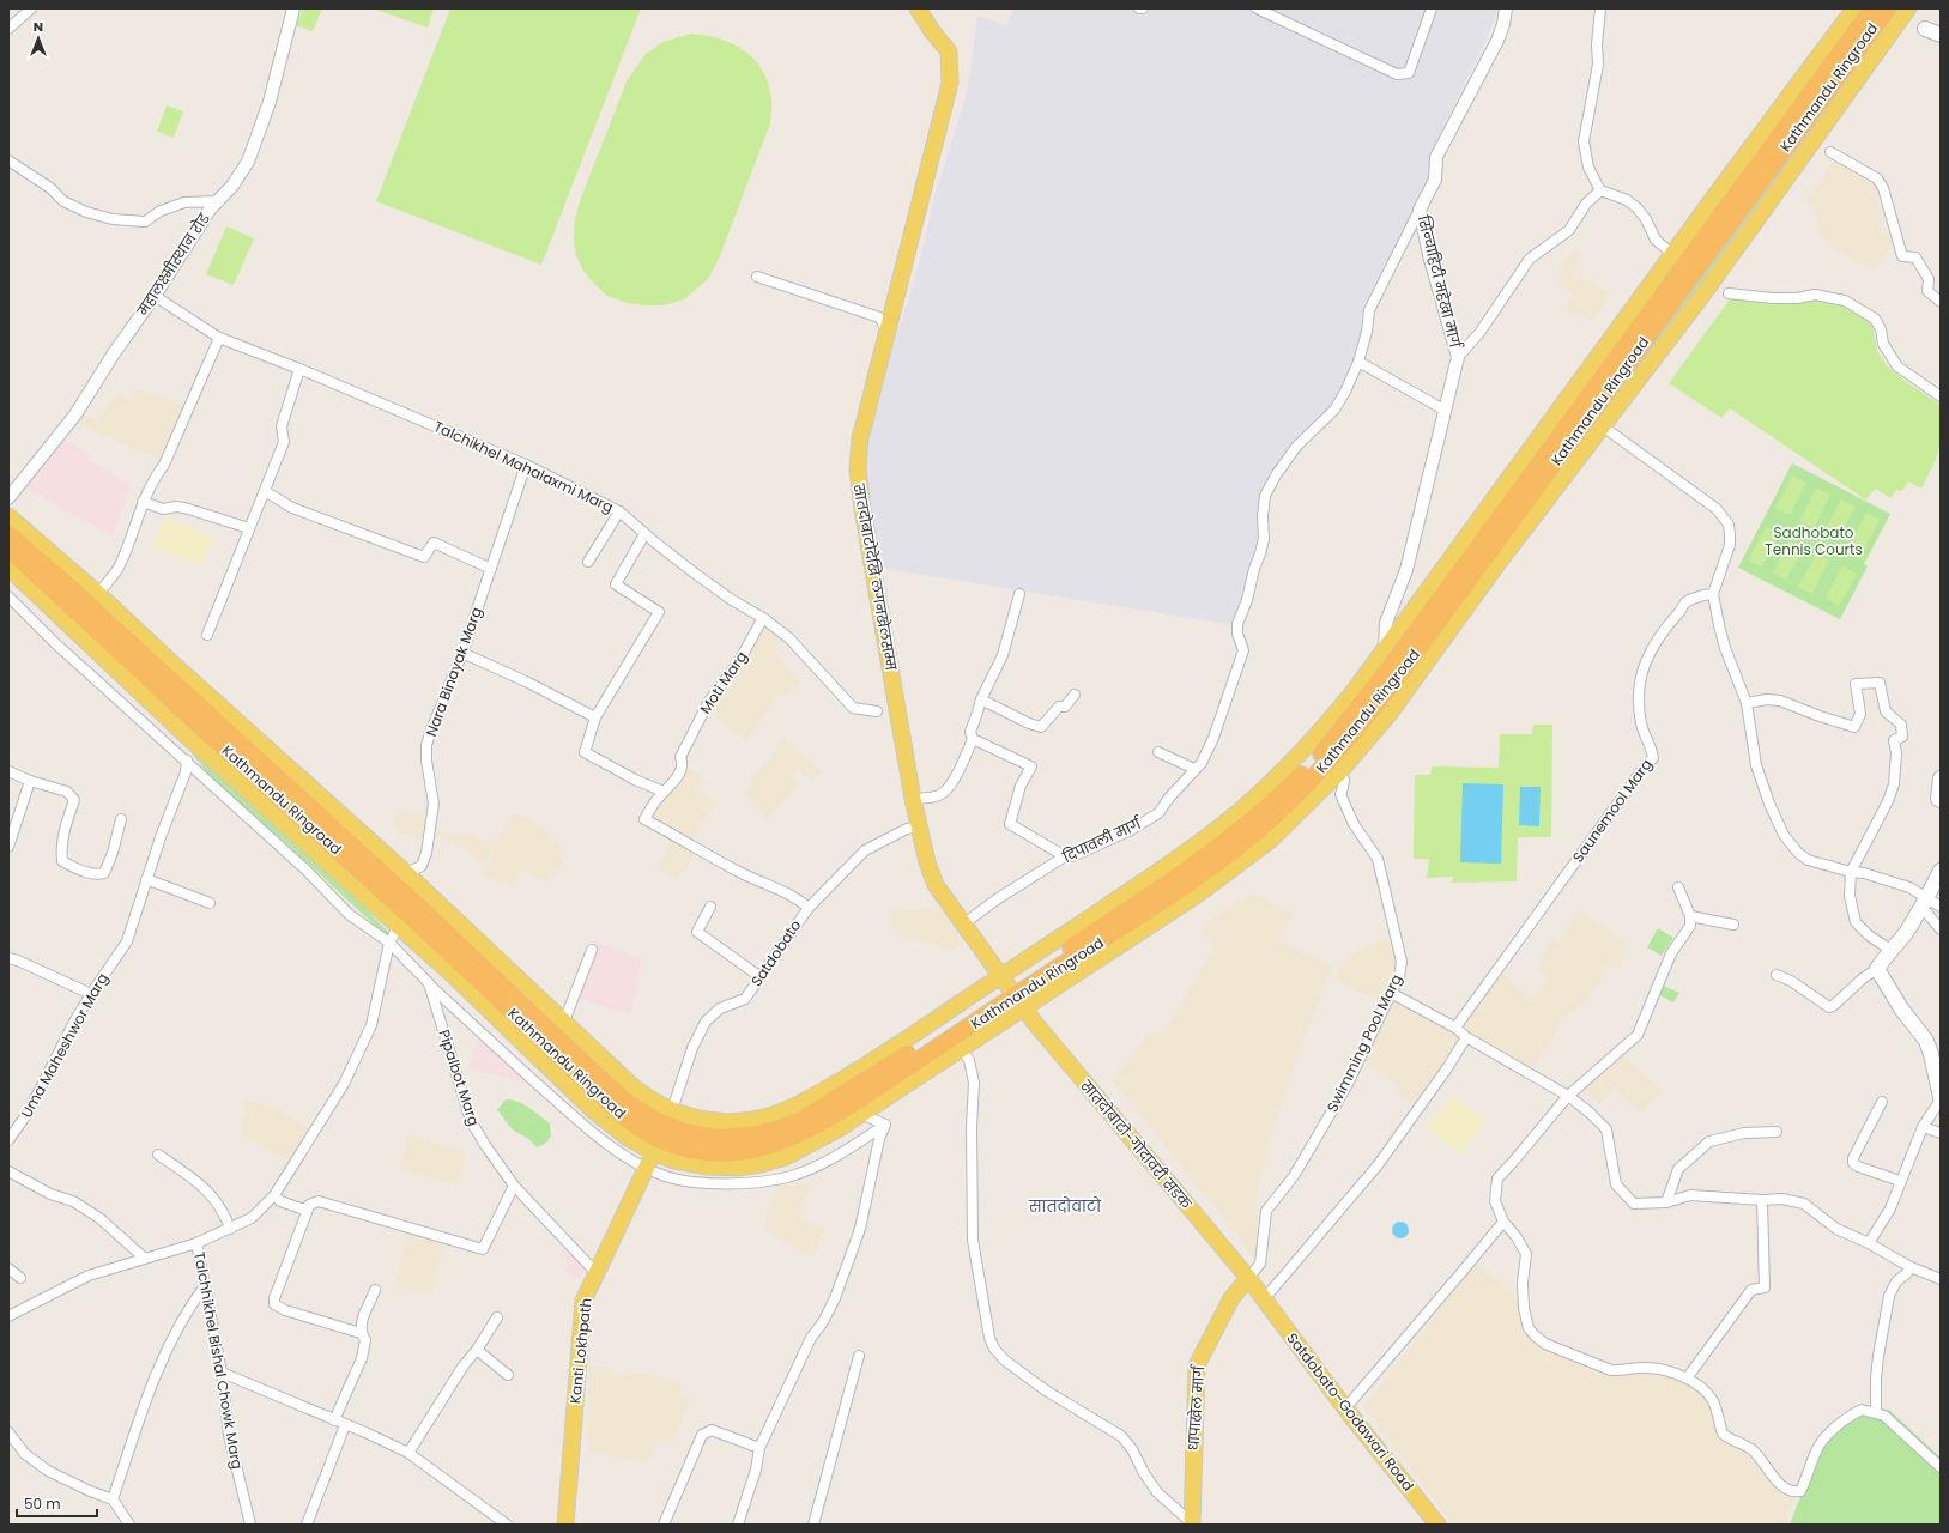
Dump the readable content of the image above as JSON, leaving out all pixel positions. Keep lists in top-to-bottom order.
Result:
{
  "streets": {
    "highway": ["Kathmandu Ringroad"],
    "main road": [
      "सातदोबाटोदेखि लगनखेलसम्म",
      "सातदोबाटो-गोदावरी सडक",
      "Kanti Lokhpath",
      "धापाखेल मार्ग",
      "Satdobato-Godawari Road"
    ],
    "street": [
      "महालक्ष्मीस्थान रोड",
      "सिन्चाहिटी महेखा मार्ग",
      "Talchikhel Mahalaxmi Marg",
      "Nara Binayak Marg",
      "Moti Marg",
      "Saunemool Marg",
      "दिपावली मार्ग",
      "Satdobato",
      "Swimming Pool Marg",
      "Uma Maheshwor Marg",
      "Pipalbot Marg",
      "Talchhikhel Bishal Chowk Marg"
    ]
  },
  "crossings": [
    ["Kathmandu Ringroad", "Satdobato"],
    ["Kathmandu Ringroad", "सातदोबाटो-गोदावरी सडक"],
    ["Kathmandu Ringroad", "Kanti Lokhpath"],
    ["महालक्ष्मीस्थान रोड", "Talchikhel Mahalaxmi Marg"],
    ["Talchikhel Mahalaxmi Marg", "Nara Binayak Marg"],
    ["Talchikhel Mahalaxmi Marg", "Moti Marg"],
    ["सातदोबाटोदेखि लगनखेलसम्म", "दिपावली मार्ग"],
    ["सातदोबाटोदेखि लगनखेलसम्म", "Satdobato"],
    ["सातदोबाटोदेखि लगनखेलसम्म", "सातदोबाटो-गोदावरी सडक"],
    ["Moti Marg", "Satdobato"],
    ["दिपावली मार्ग", "सातदोबाटो-गोदावरी सडक"],
    ["Satdobato", "Kanti Lokhpath"],
    ["Swimming Pool Marg", "सातदोबाटो-गोदावरी सडक"],
    ["Swimming Pool Marg", "धापाखेल मार्ग"],
    ["Uma Maheshwor Marg", "Pipalbot Marg"],
    ["Pipalbot Marg", "Kanti Lokhpath"],
    ["Pipalbot Marg", "Talchhikhel Bishal Chowk Marg"],
    ["सातदोबाटो-गोदावरी सडक", "धापाखेल मार्ग"],
    ["सातदोबाटो-गोदावरी सडक", "Satdobato-Godawari Road"]
  ],
  "districts": ["सातदोवाटो"],
  "parks": ["Sadhobato Tennis Courts"],
  "scale_bar": "50 m",
  "north": "top"
}
